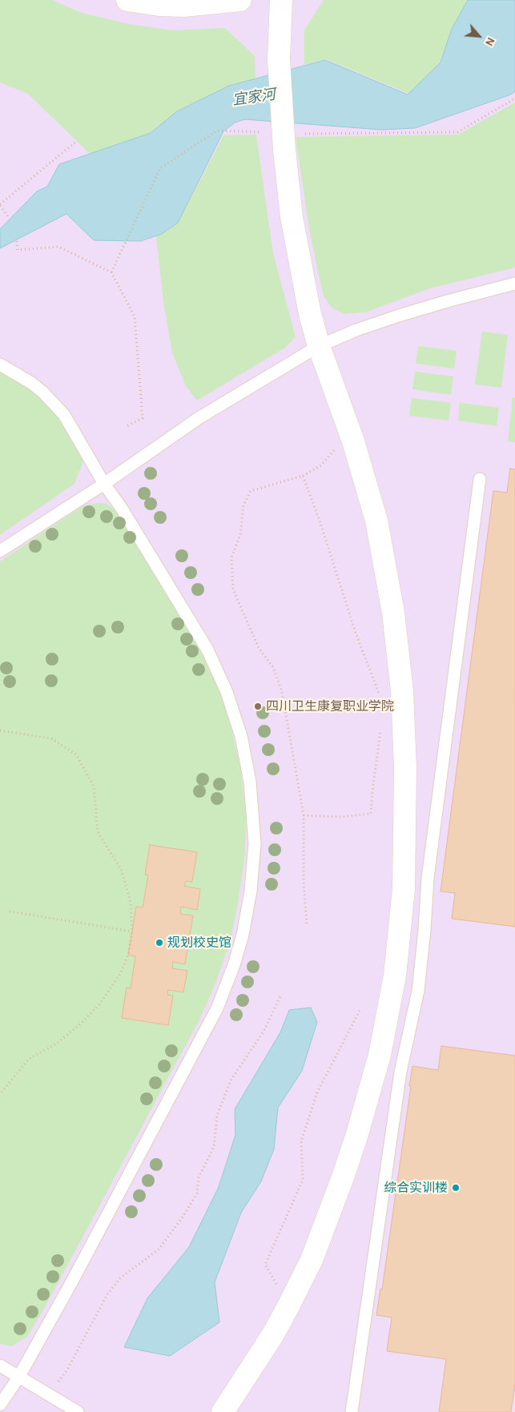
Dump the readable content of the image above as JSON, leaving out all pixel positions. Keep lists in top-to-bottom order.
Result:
{
  "water": ["宜家河"],
  "places": ["四川卫生康复职业学院", "规划校史馆", "综合实训楼"],
  "north": "bottom right"
}
